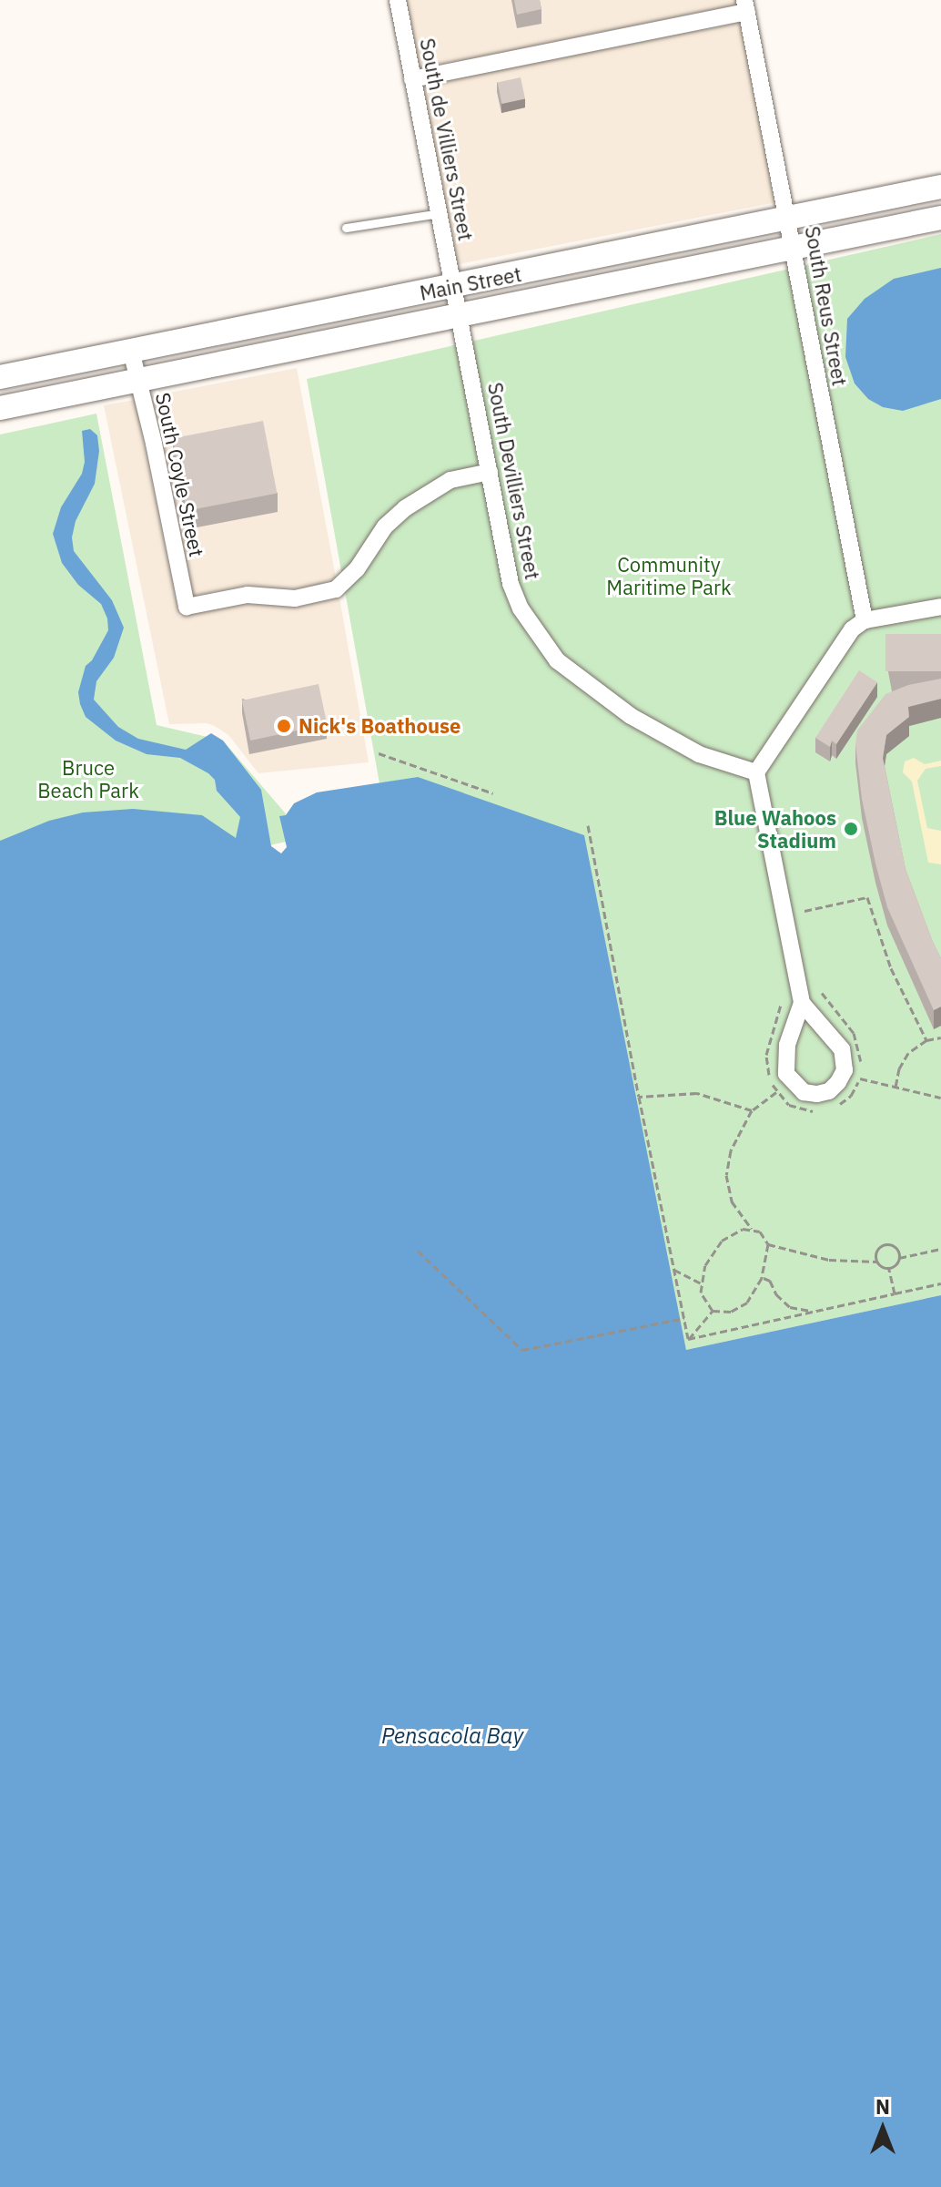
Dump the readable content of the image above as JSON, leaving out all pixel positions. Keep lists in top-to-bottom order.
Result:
{
  "streets": {
    "main road": ["Main Street"],
    "street": [
      "South de Villiers Street",
      "South Reus Street",
      "South Coyle Street",
      "South Devilliers Street"
    ]
  },
  "crossings": [
    ["South de Villiers Street", "Main Street"],
    ["South de Villiers Street", "South Devilliers Street"],
    ["Main Street", "South Reus Street"],
    ["Main Street", "South Coyle Street"],
    ["Main Street", "South Devilliers Street"],
    ["South Coyle Street", "South Devilliers Street"]
  ],
  "water": ["Pensacola Bay"],
  "parks": ["Community Maritime Park", "Bruce Beach Park"],
  "places": ["Nick's Boathouse", "Blue Wahoos Stadium"],
  "north": "top"
}
